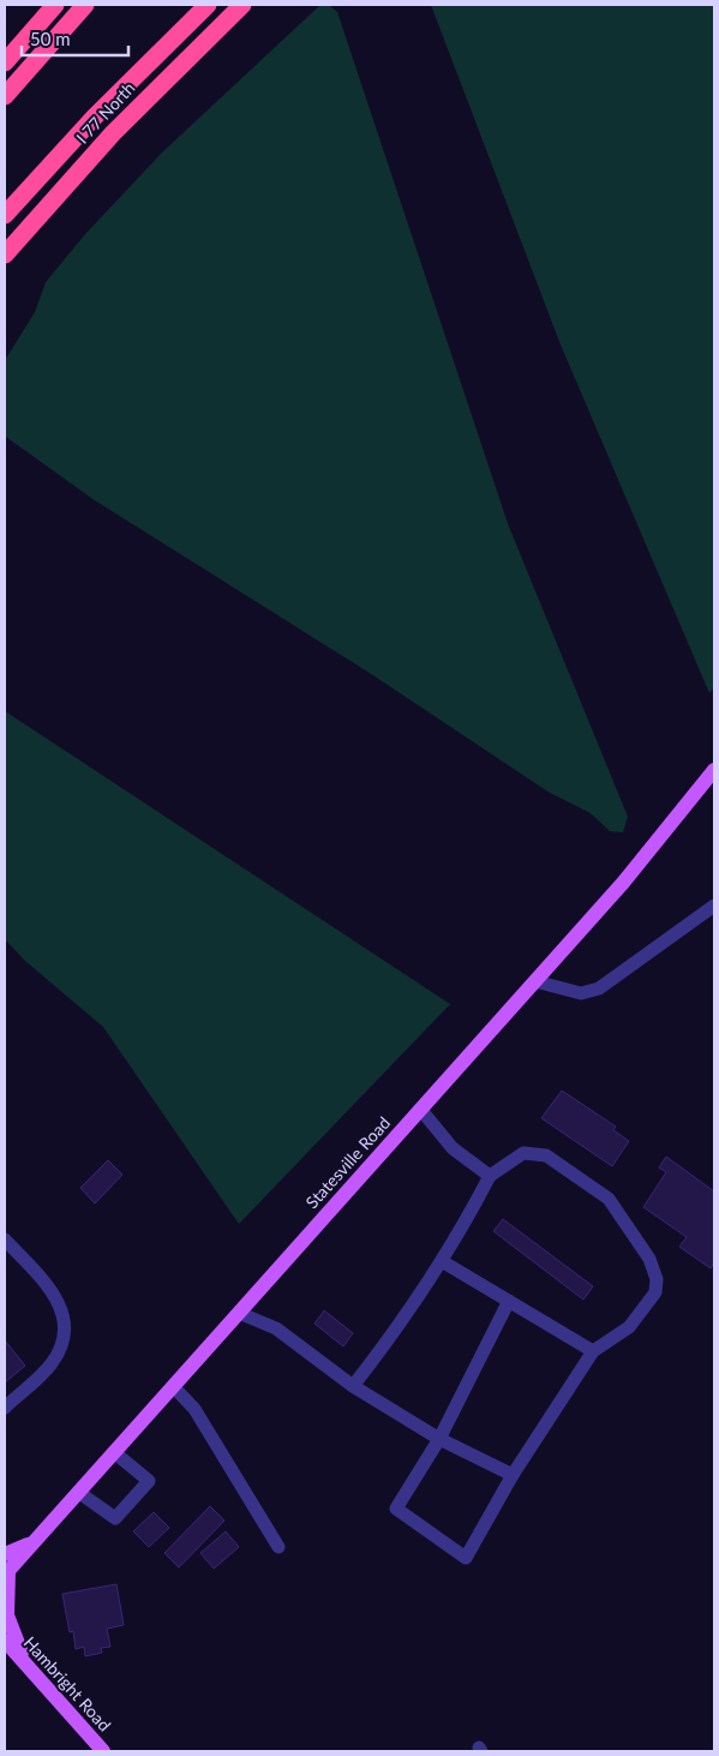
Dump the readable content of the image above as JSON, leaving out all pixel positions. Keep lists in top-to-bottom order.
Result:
{
  "streets": {
    "highway": ["I 77 North"],
    "main road": ["Statesville Road", "Hambright Road"]
  },
  "scale_bar": "50 m"
}
